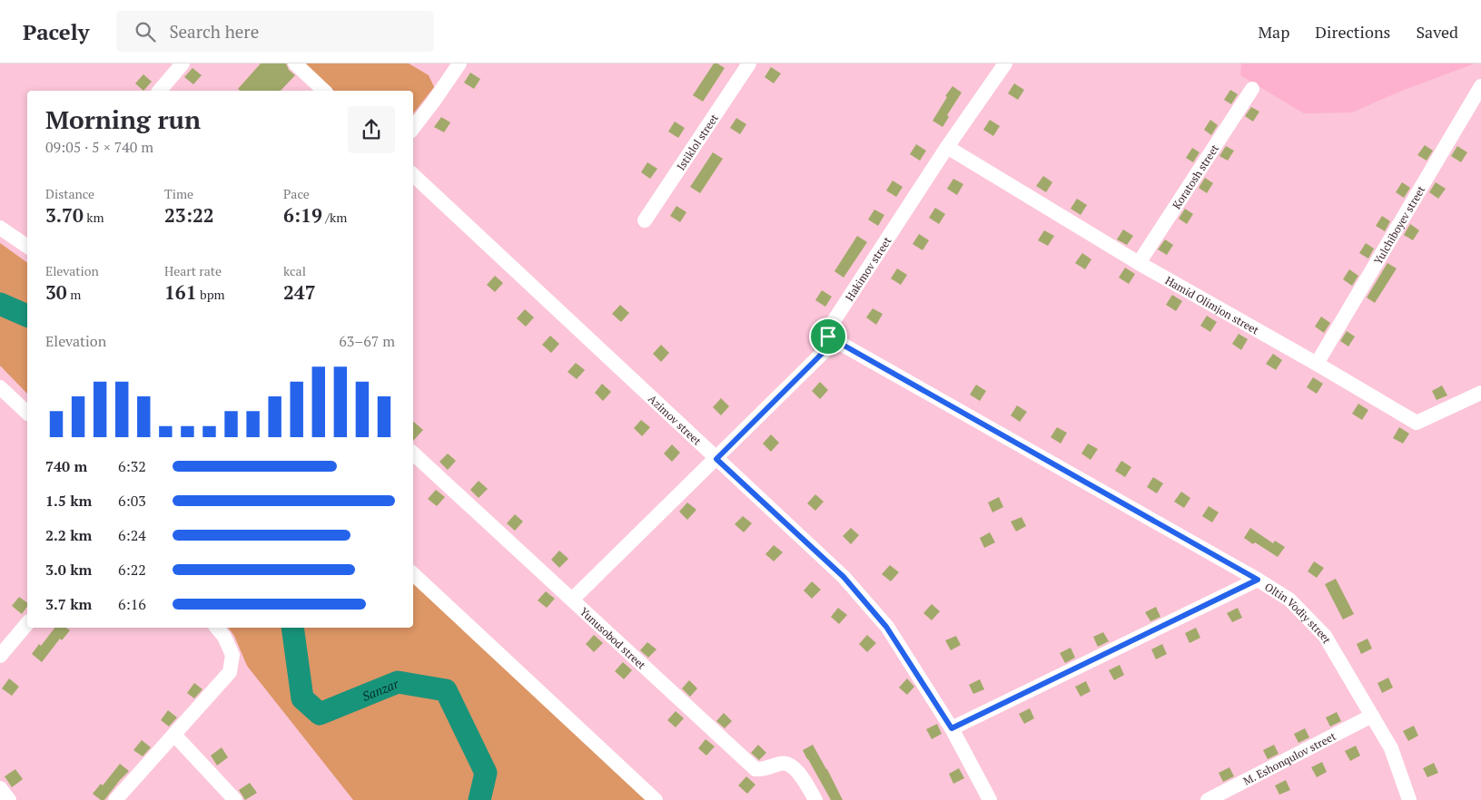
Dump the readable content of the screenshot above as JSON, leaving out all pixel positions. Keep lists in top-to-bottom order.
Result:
{
  "streets": {
    "street": [
      "Istiklol street",
      "Koratosh street",
      "Yulchiboyev street",
      "Hakimov street",
      "Hamid Olimjon street",
      "Azimov street",
      "Oltin Vodiy street",
      "Yunusobod street",
      "M. Eshonqulov street"
    ]
  },
  "crossings": [
    ["Koratosh street", "Hamid Olimjon street"],
    ["Yulchiboyev street", "Hamid Olimjon street"],
    ["Hakimov street", "Hamid Olimjon street"],
    ["Hakimov street", "Azimov street"],
    ["Hakimov street", "Oltin Vodiy street"],
    ["Hakimov street", "Yunusobod street"],
    ["Oltin Vodiy street", "M. Eshonqulov street"]
  ],
  "water": ["Sanzar"],
  "page": {
    "header": "Pacely",
    "search": "Search here",
    "nav": ["Map", "Directions", "Saved"],
    "heading": ["Morning run", "09:05 · 5 × 740 m"],
    "stats": [
      ["Distance", "3.70 km"],
      ["Time", "23:22"],
      ["Pace", "6:19 /km"],
      ["Elevation", "30 m"],
      ["Heart rate", "161 bpm"],
      ["kcal", "247"]
    ],
    "chart": ["Elevation", "63–67 m"],
    "list": [
      {
        "name": "740 m",
        "note": "6:32"
      },
      {
        "name": "1.5 km",
        "note": "6:03"
      },
      {
        "name": "2.2 km",
        "note": "6:24"
      },
      {
        "name": "3.0 km",
        "note": "6:22"
      },
      {
        "name": "3.7 km",
        "note": "6:16"
      }
    ]
  }
}
